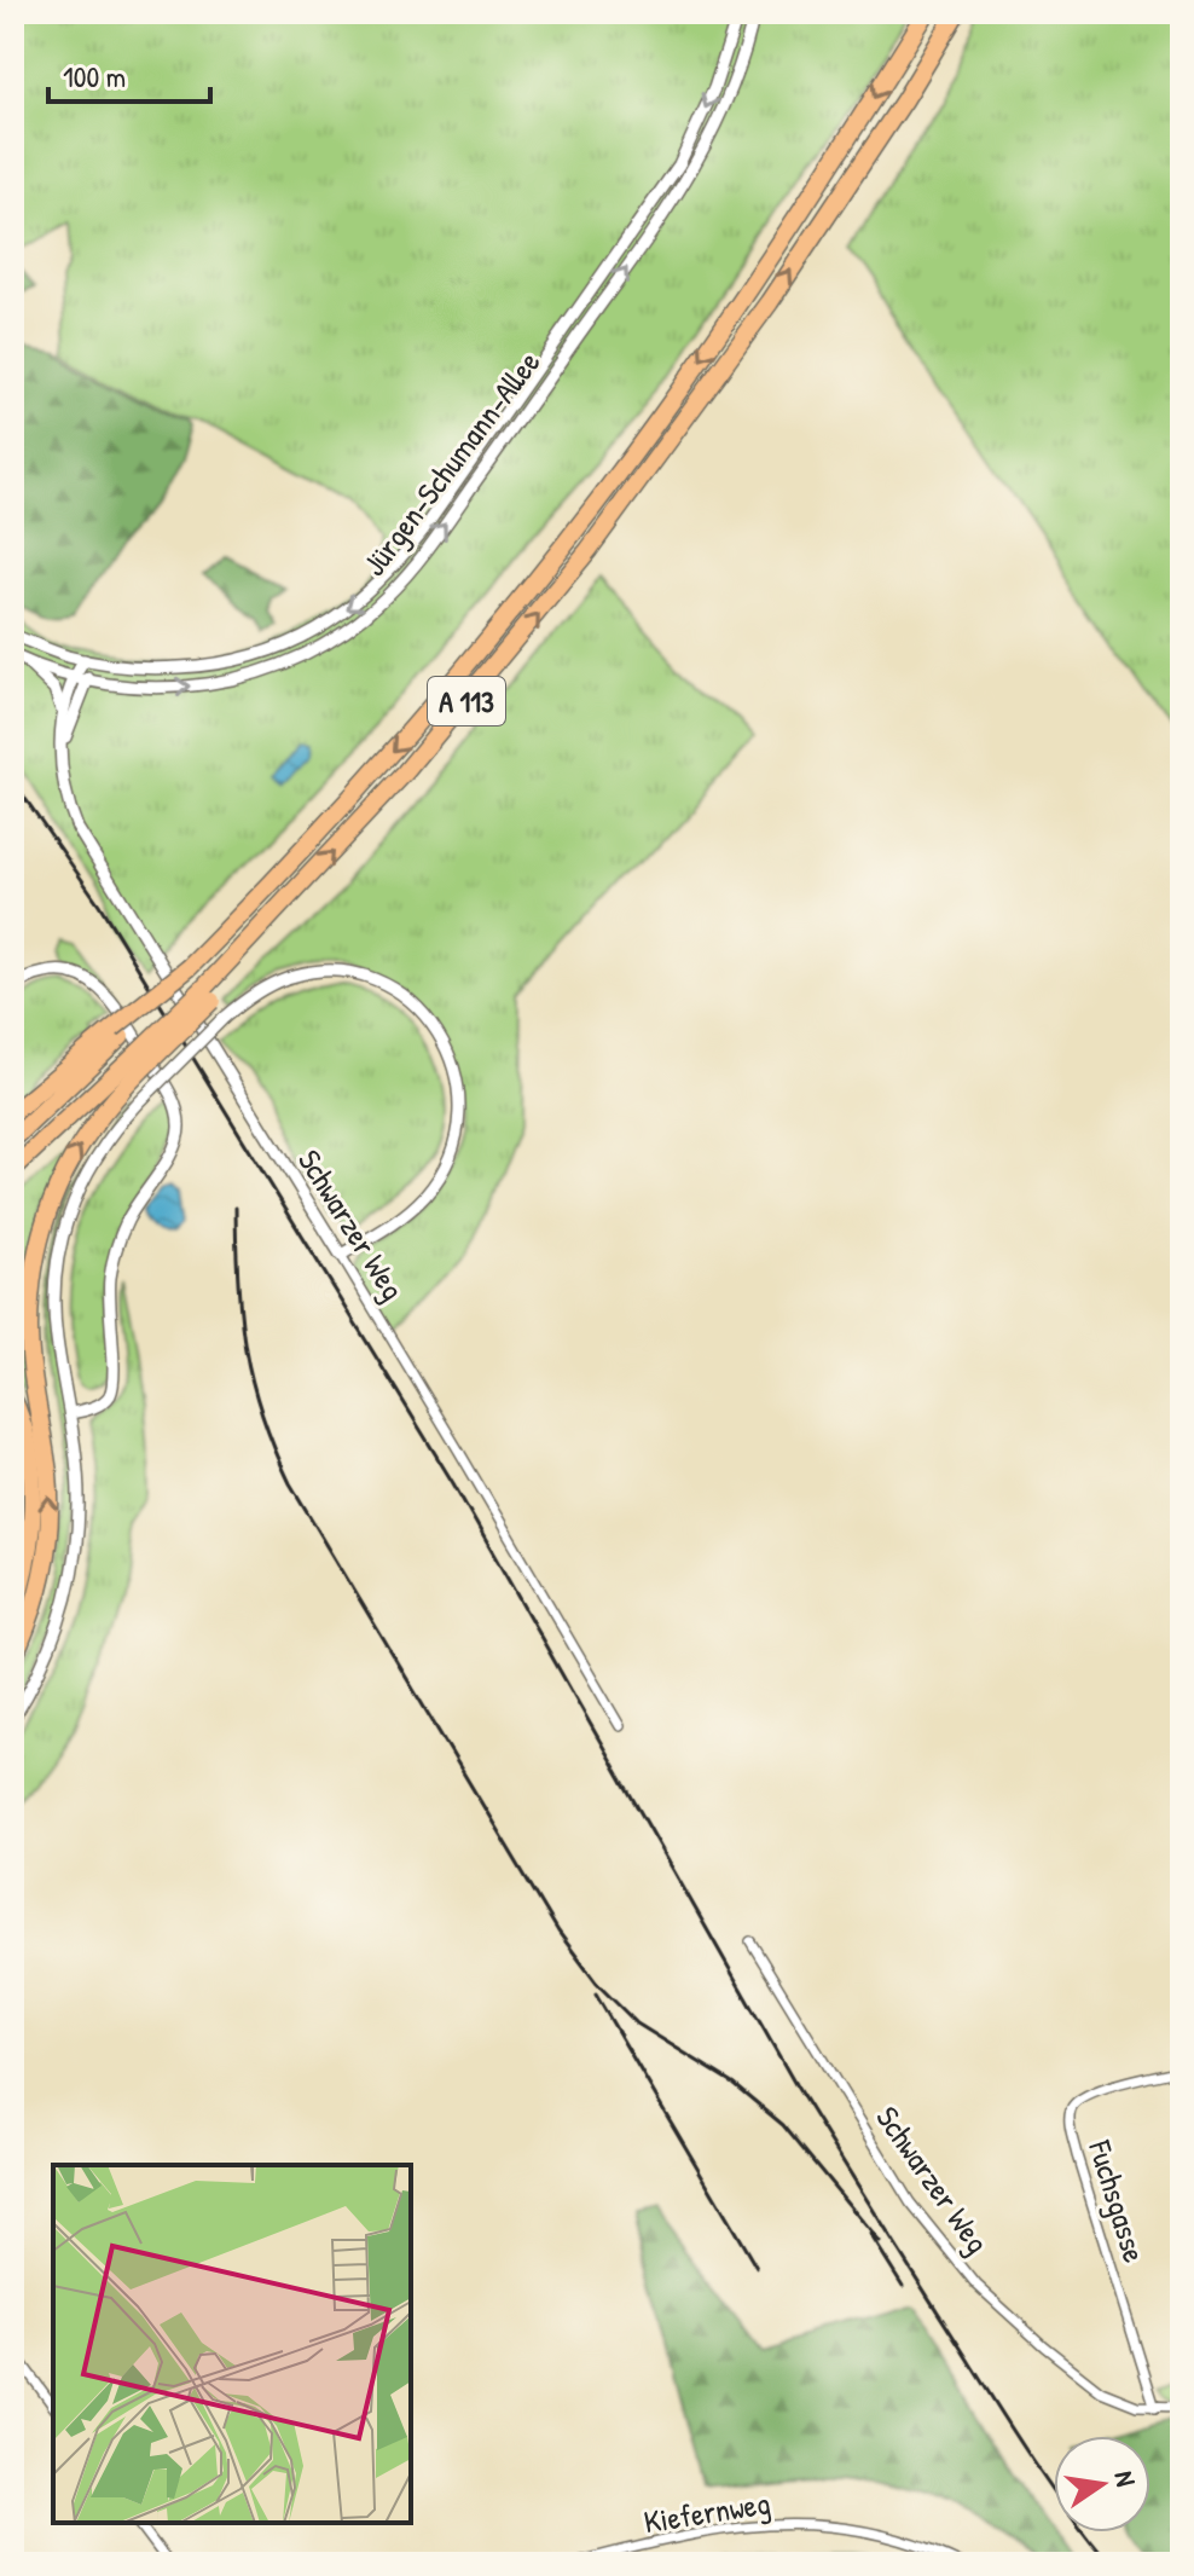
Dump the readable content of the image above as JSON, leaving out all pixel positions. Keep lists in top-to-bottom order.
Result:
{
  "streets": {
    "highway": ["A 113"],
    "street": [
      "Jürgen-Schumann-Allee",
      "Schwarzer Weg",
      "Fuchsgasse",
      "Kiefernweg"
    ]
  },
  "crossings": [
    ["Jürgen-Schumann-Allee", "Schwarzer Weg"],
    ["Schwarzer Weg", "Fuchsgasse"]
  ],
  "scale_bar": "100 m",
  "north": "right"
}
